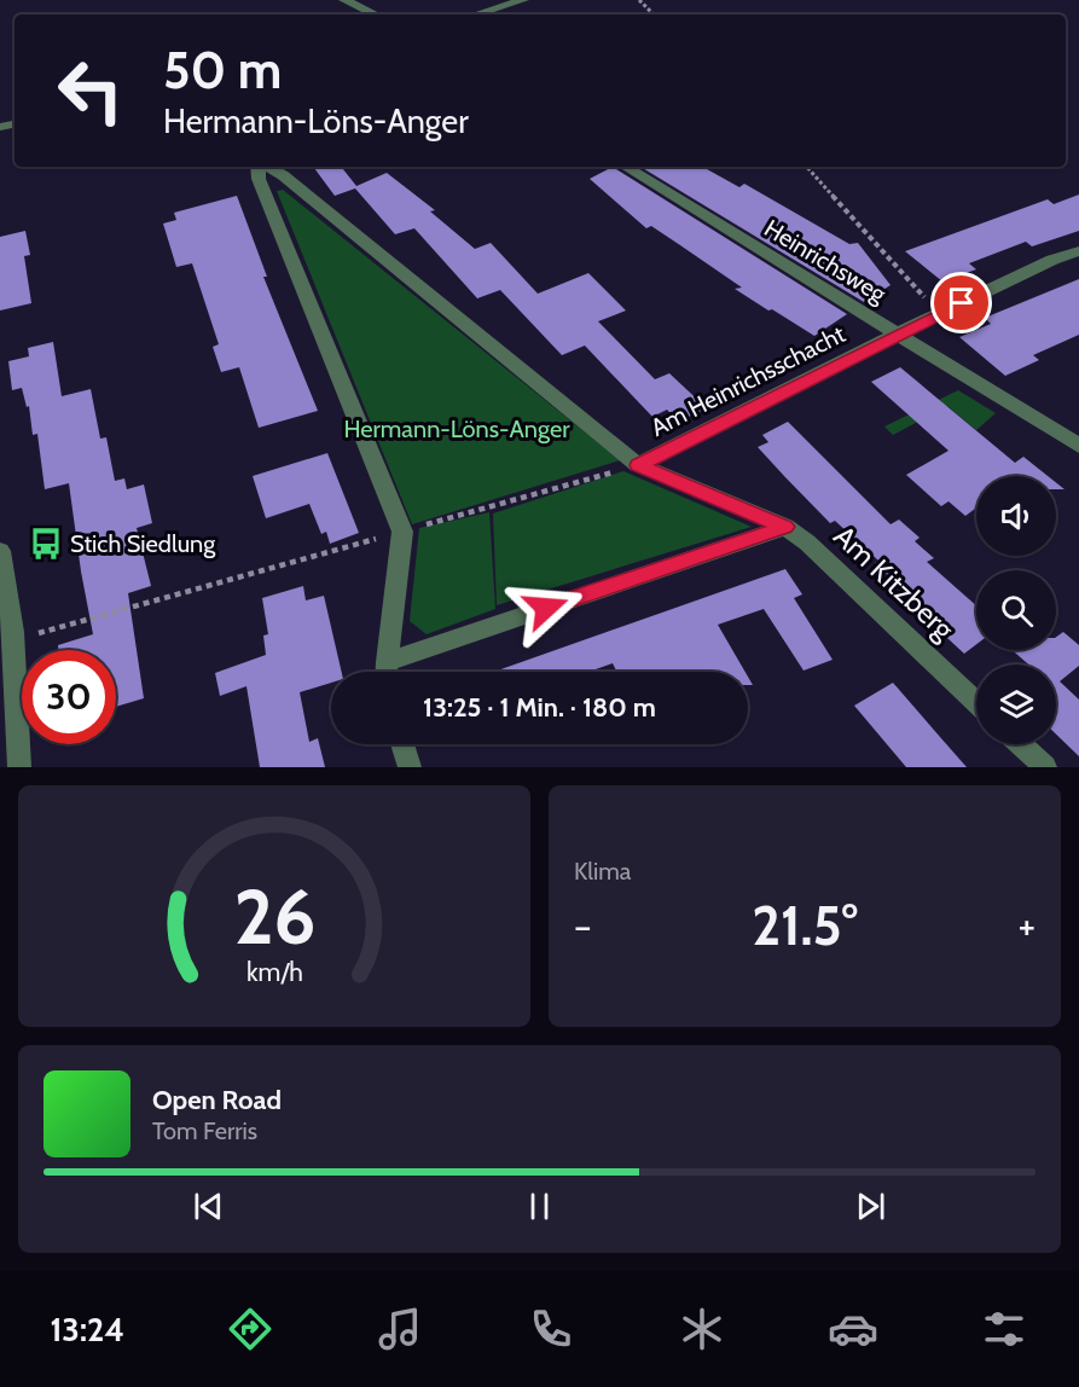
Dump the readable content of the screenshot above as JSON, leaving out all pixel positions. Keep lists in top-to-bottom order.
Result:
{
  "streets": {
    "street": ["Heinrichsweg", "Am Heinrichsschacht", "Am Kitzberg"]
  },
  "crossings": [
    ["Heinrichsweg", "Am Heinrichsschacht"]
  ],
  "parks": ["Hermann-Löns-Anger"],
  "places": {
    "bus stop": ["Stich Siedlung"]
  },
  "page": {
    "turn": ["50 m", "Hermann-Löns-Anger"],
    "limit": "30",
    "trip": "13:25 · 1 Min. · 180 m",
    "tile": "Klima",
    "heat": ["−", "21.5°", "+"],
    "song": ["Open Road", "Tom Ferris"],
    "tabs": "13:24",
    "gauge": ["26", "km/h"]
  }
}
